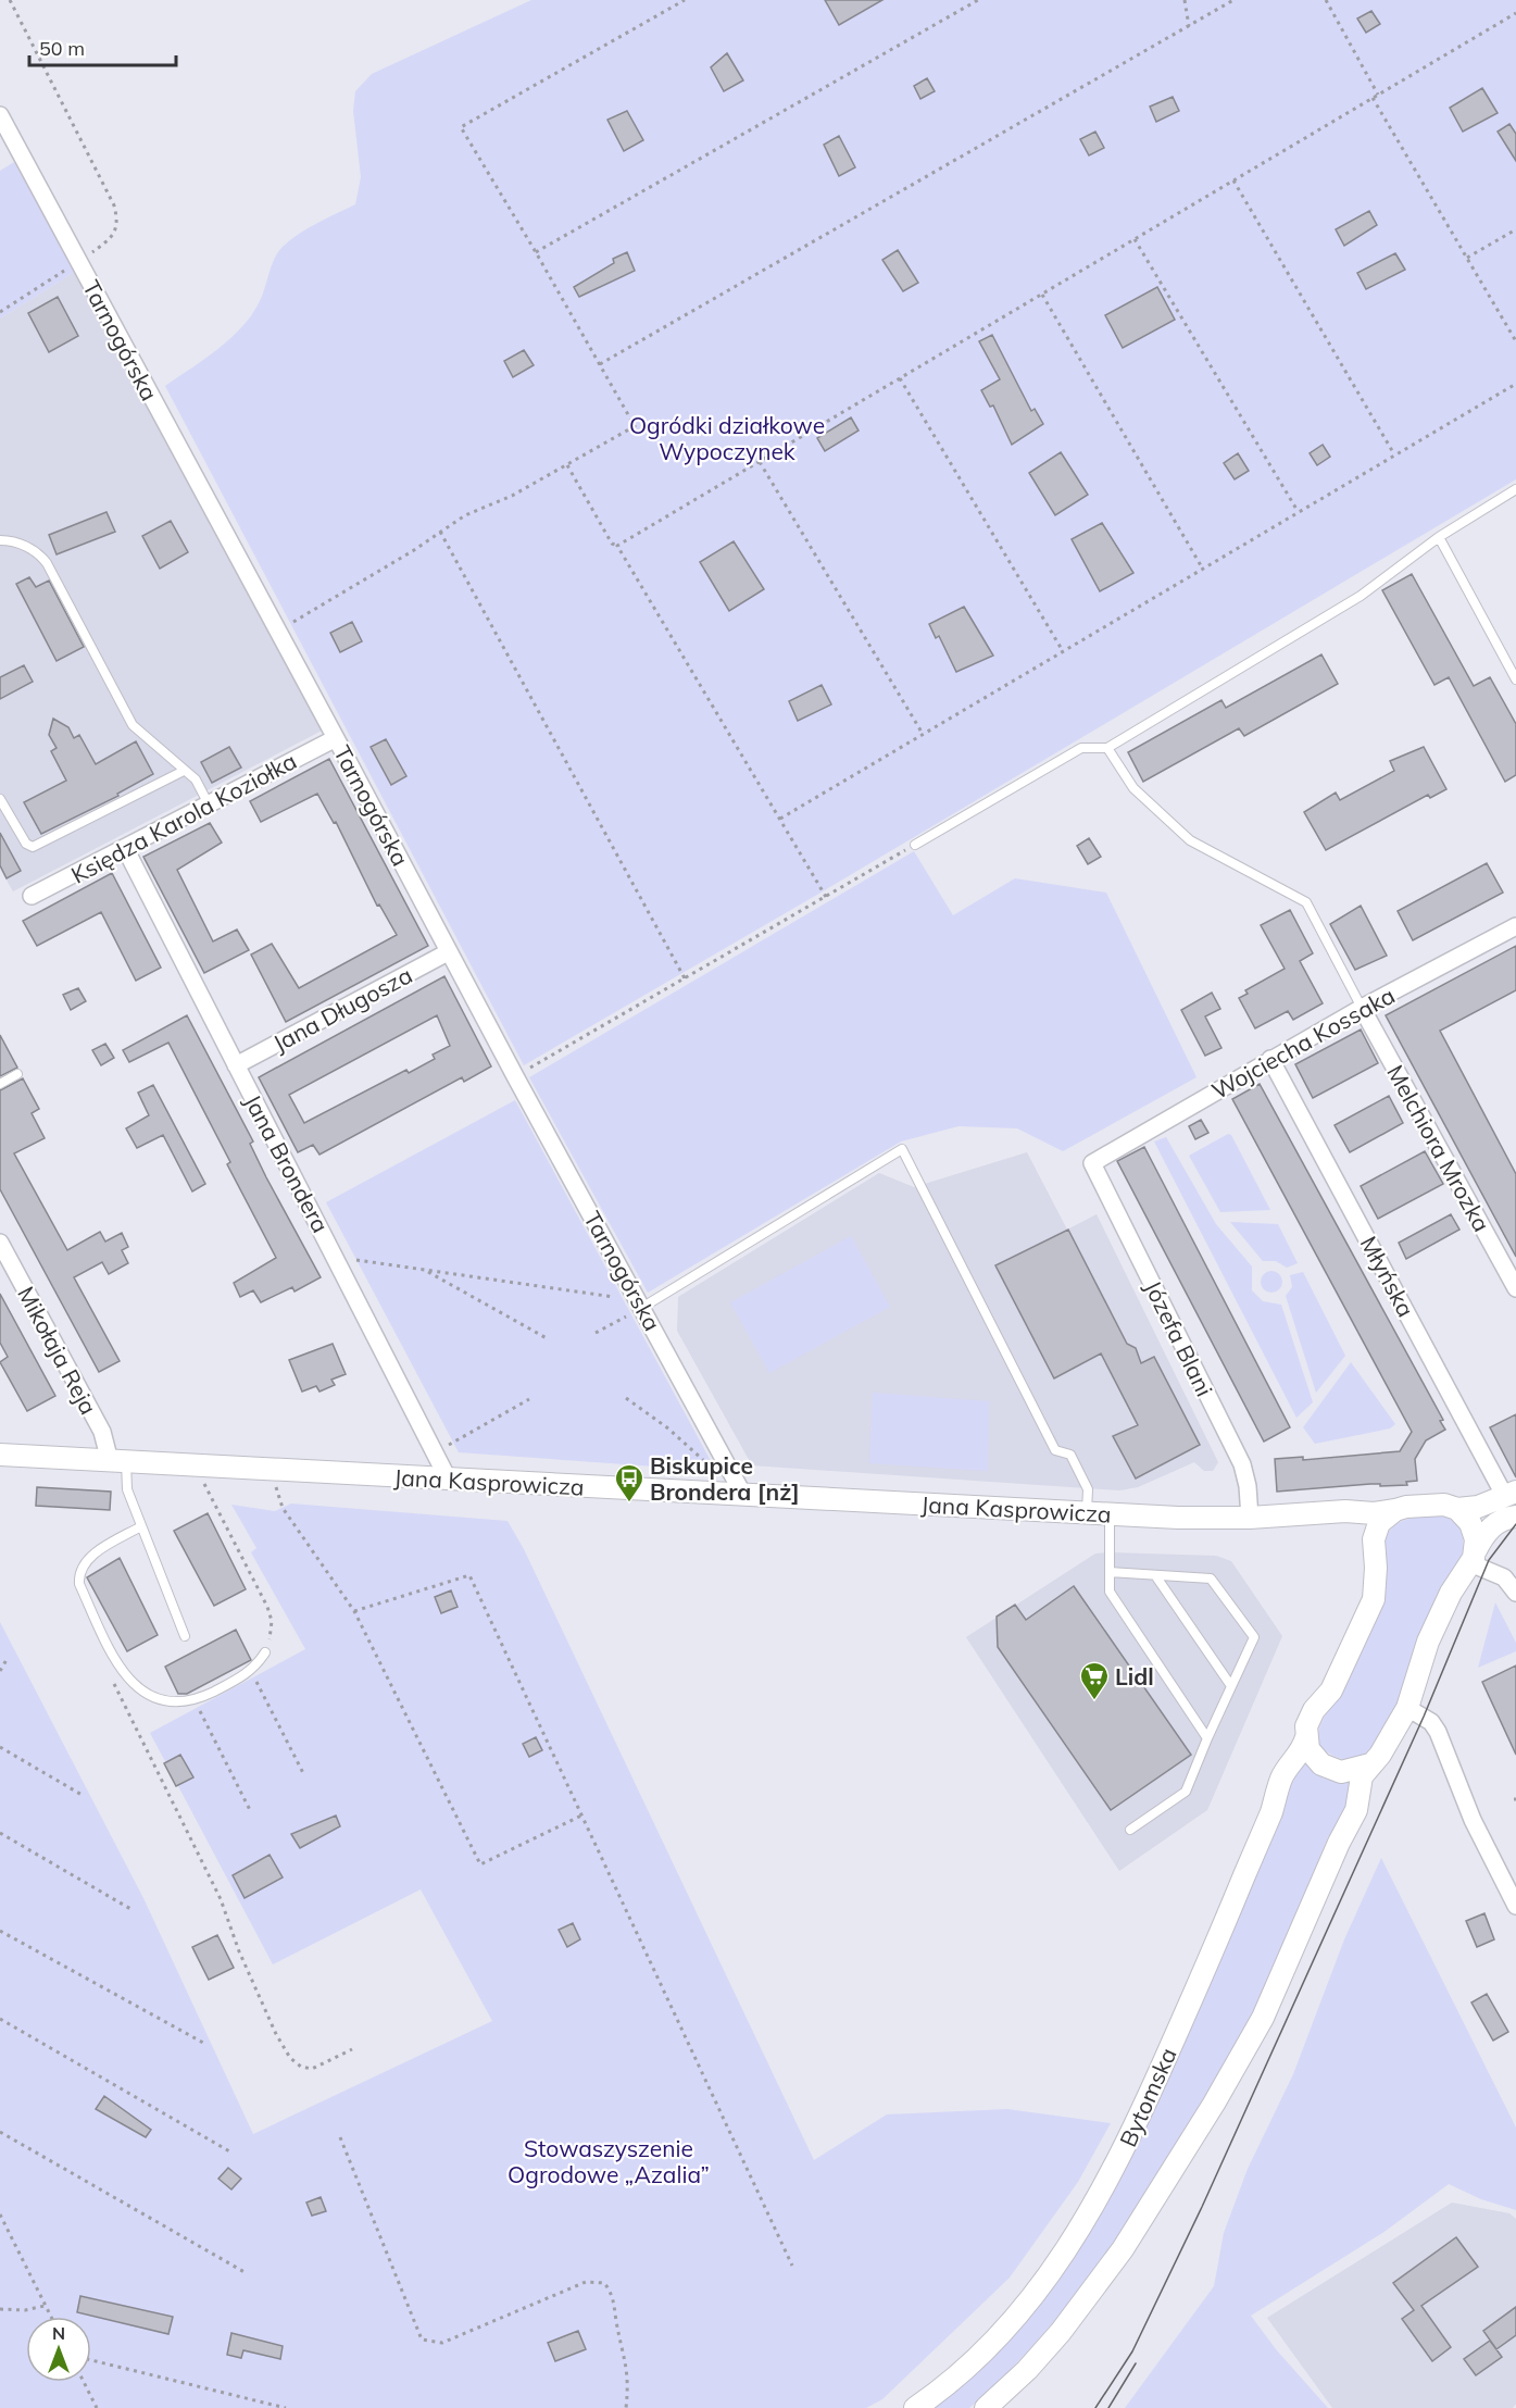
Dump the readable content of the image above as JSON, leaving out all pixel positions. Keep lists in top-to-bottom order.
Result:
{
  "streets": {
    "street": [
      "Tarnogórska",
      "Księdza Karola Koziołka",
      "Jana Długosza",
      "Wojciecha Kossaka",
      "Melchiora Mrozka",
      "Jana Brondera",
      "Młyńska",
      "Józefa Blani",
      "Mikołaja Reja",
      "Jana Kasprowicza",
      "Bytomska"
    ]
  },
  "crossings": [
    ["Tarnogórska", "Księdza Karola Koziołka"],
    ["Tarnogórska", "Jana Długosza"],
    ["Tarnogórska", "Jana Kasprowicza"],
    ["Księdza Karola Koziołka", "Jana Brondera"],
    ["Jana Długosza", "Jana Brondera"],
    ["Wojciecha Kossaka", "Melchiora Mrozka"],
    ["Wojciecha Kossaka", "Młyńska"],
    ["Wojciecha Kossaka", "Józefa Blani"],
    ["Jana Brondera", "Jana Kasprowicza"],
    ["Józefa Blani", "Jana Kasprowicza"],
    ["Mikołaja Reja", "Jana Kasprowicza"],
    ["Jana Kasprowicza", "Bytomska"]
  ],
  "parks": ["Ogródki działkowe Wypoczynek", "Stowaszyszenie Ogrodowe „Azalia”"],
  "places": {
    "bus stop": ["Biskupice Brondera [nż]"],
    "supermarket": ["Lidl"]
  },
  "scale_bar": "50 m",
  "north": "top"
}
